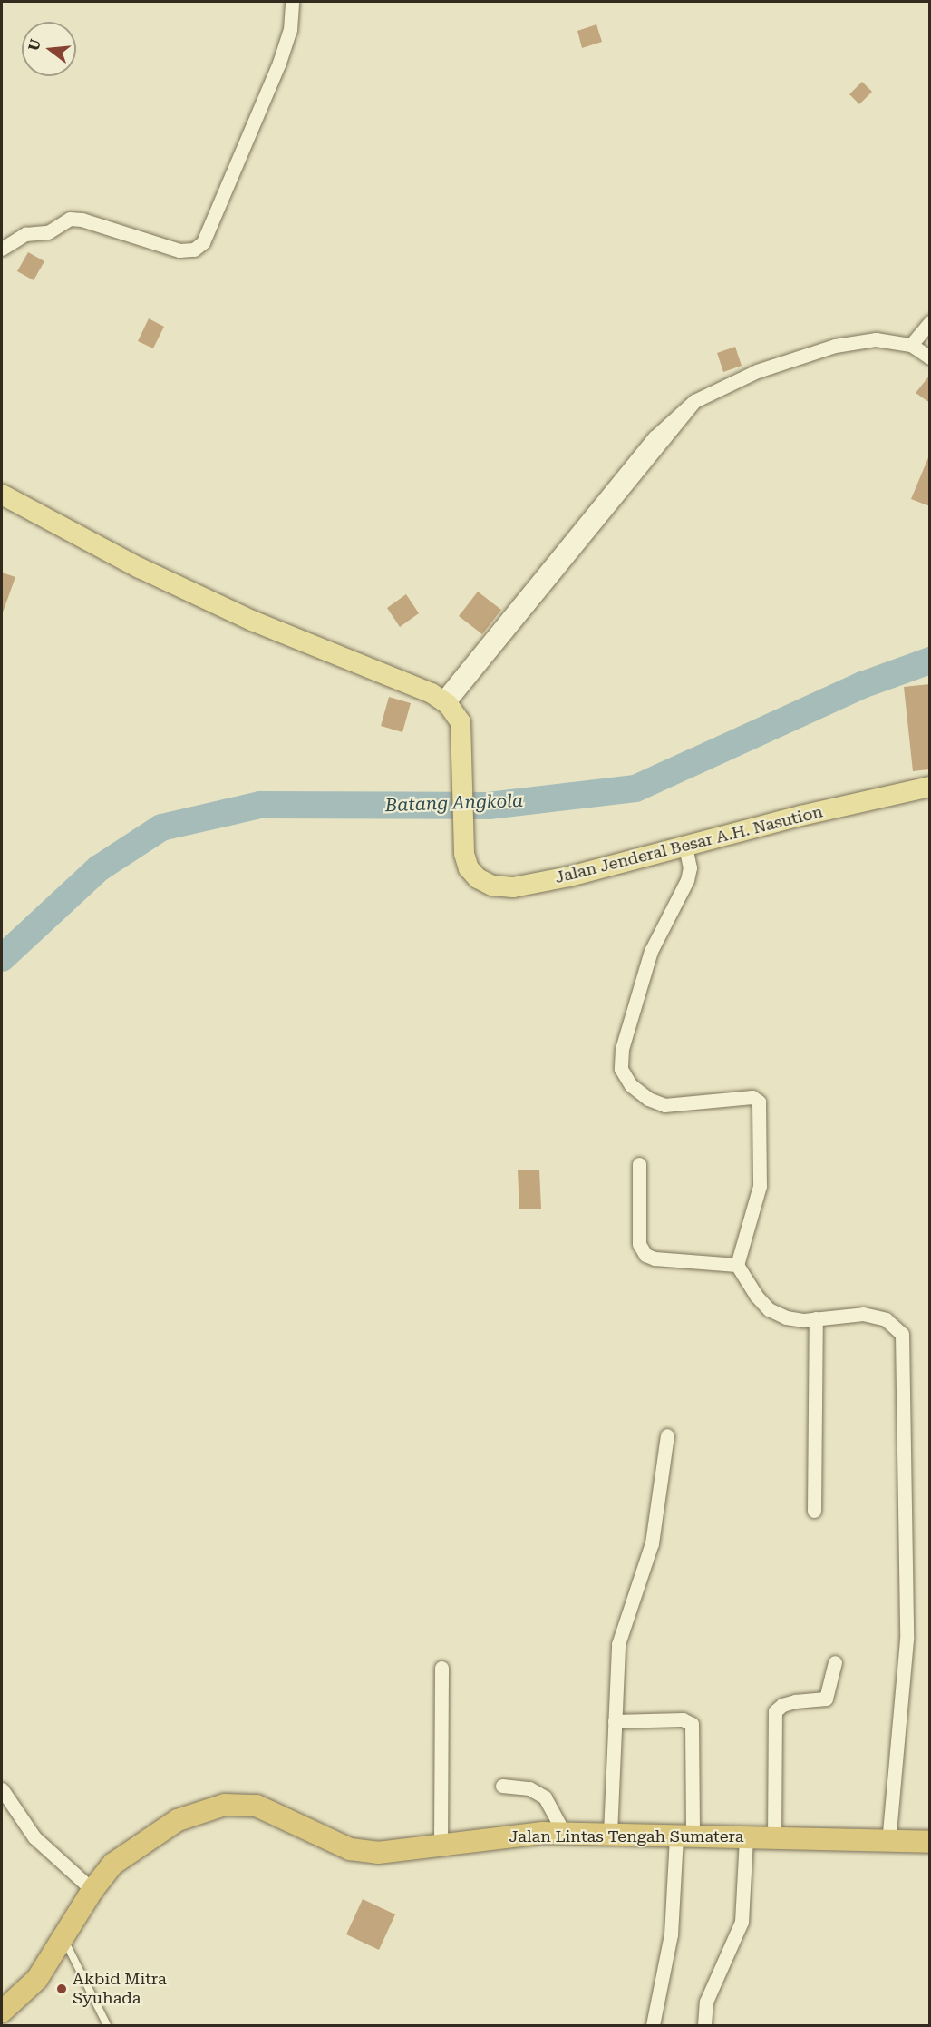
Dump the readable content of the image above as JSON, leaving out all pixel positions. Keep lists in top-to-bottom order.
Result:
{
  "streets": {
    "highway": ["Jalan Lintas Tengah Sumatera"],
    "main road": ["Jalan Jenderal Besar A.H. Nasution"]
  },
  "water": ["Batang Angkola"],
  "places": ["Akbid Mitra Syuhada"],
  "north": "left"
}
